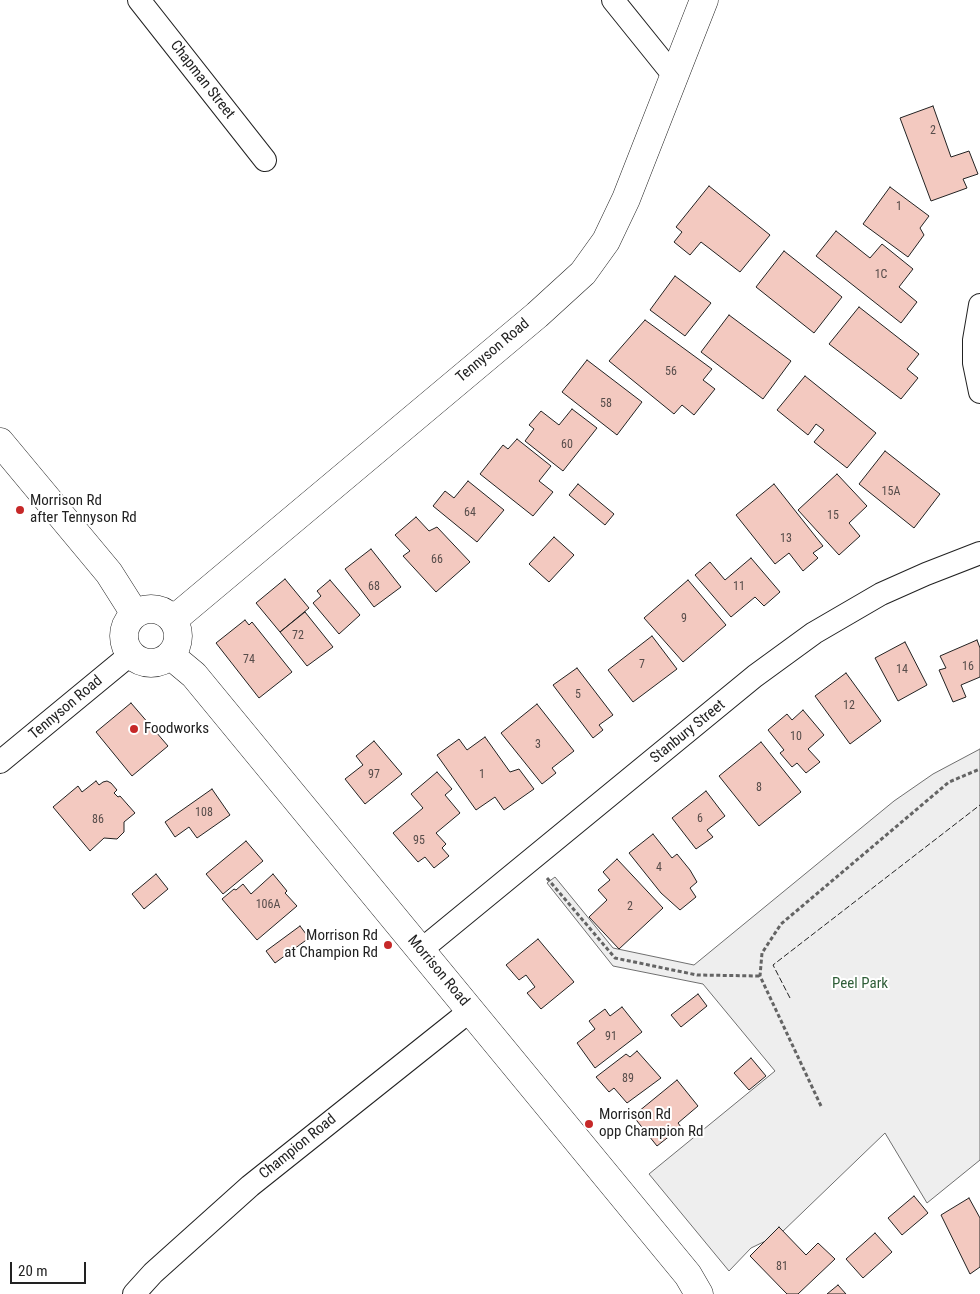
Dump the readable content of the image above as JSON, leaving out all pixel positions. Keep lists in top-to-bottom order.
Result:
{
  "streets": {
    "street": [
      "Chapman Street",
      "Tennyson Road",
      "Stanbury Street",
      "Morrison Road",
      "Champion Road"
    ]
  },
  "crossings": [
    ["Tennyson Road", "Morrison Road"],
    ["Stanbury Street", "Morrison Road"],
    ["Morrison Road", "Champion Road"]
  ],
  "parks": ["Peel Park"],
  "places": [
    "Morrison Rd after Tennyson Rd",
    "Foodworks",
    "Morrison Rd at Champion Rd",
    "Morrison Rd opp Champion Rd"
  ],
  "house_numbers": [
    "2",
    "1",
    "1C",
    "56",
    "58",
    "60",
    "15A",
    "64",
    "15",
    "13",
    "66",
    "68",
    "11",
    "9",
    "72",
    "74",
    "7",
    "16",
    "14",
    "5",
    "12",
    "10",
    "3",
    "97",
    "1",
    "8",
    "108",
    "6",
    "86",
    "95",
    "4",
    "106A",
    "2",
    "91",
    "89",
    "81"
  ],
  "scale_bar": "20 m"
}
